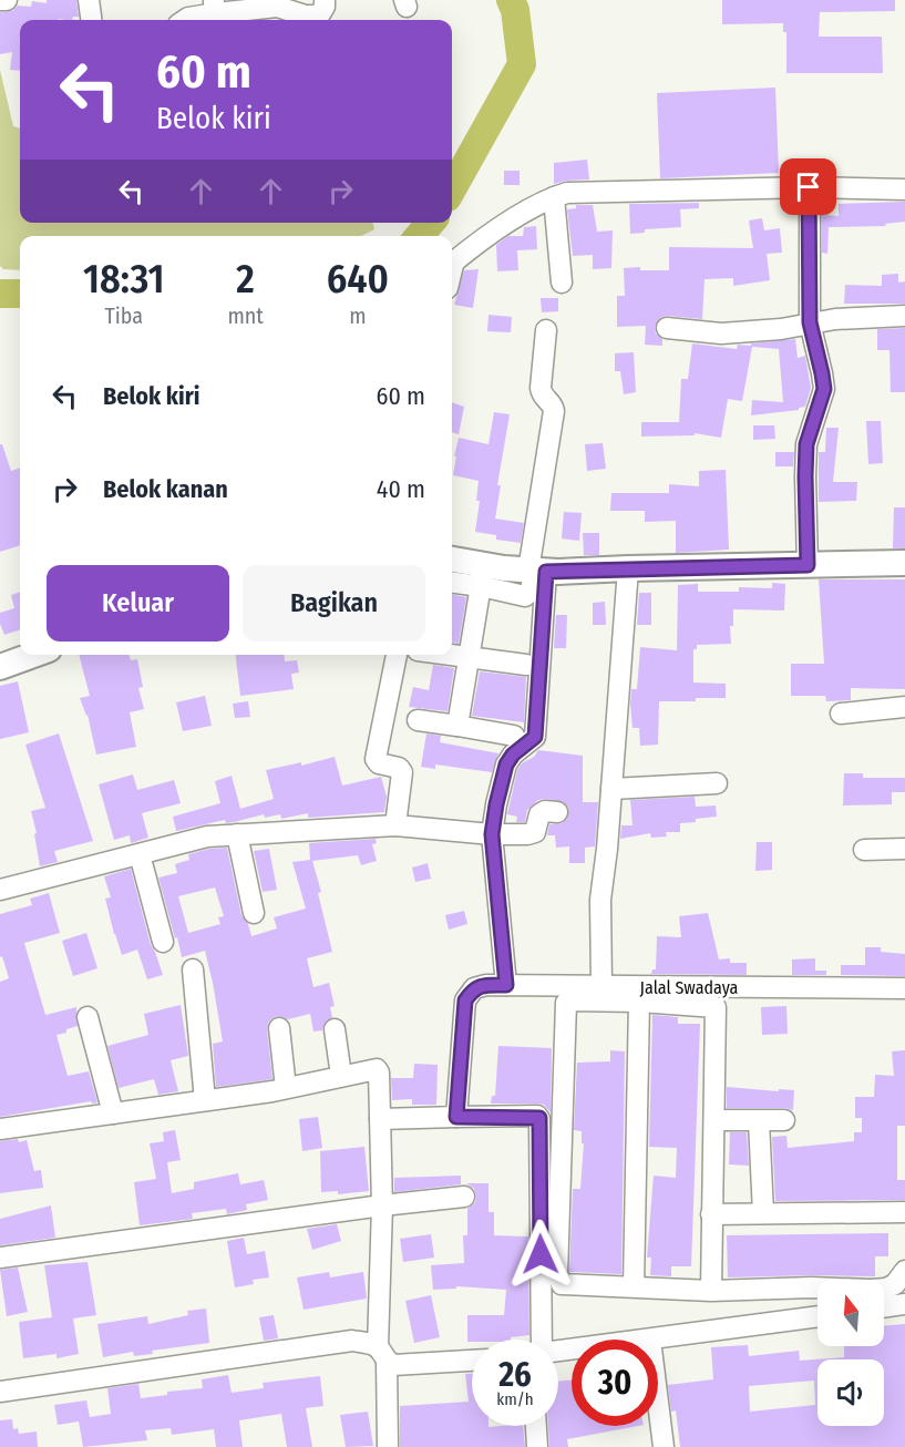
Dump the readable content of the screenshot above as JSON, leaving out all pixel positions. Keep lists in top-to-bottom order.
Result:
{
  "streets": {
    "street": ["Jalal Swadaya"]
  },
  "north": "top",
  "page": {
    "turn": ["60 m", "Belok kiri"],
    "eta": [
      "18:31",
      "Tiba",
      "2",
      "mnt",
      "640",
      "m"
    ],
    "list": [
      {
        "name": "Belok kiri",
        "value": "60 m"
      },
      {
        "name": "Belok kanan",
        "value": "40 m"
      }
    ],
    "buttons": ["Keluar", "Bagikan"],
    "speed": "26 km/h",
    "limit": "30"
  }
}
